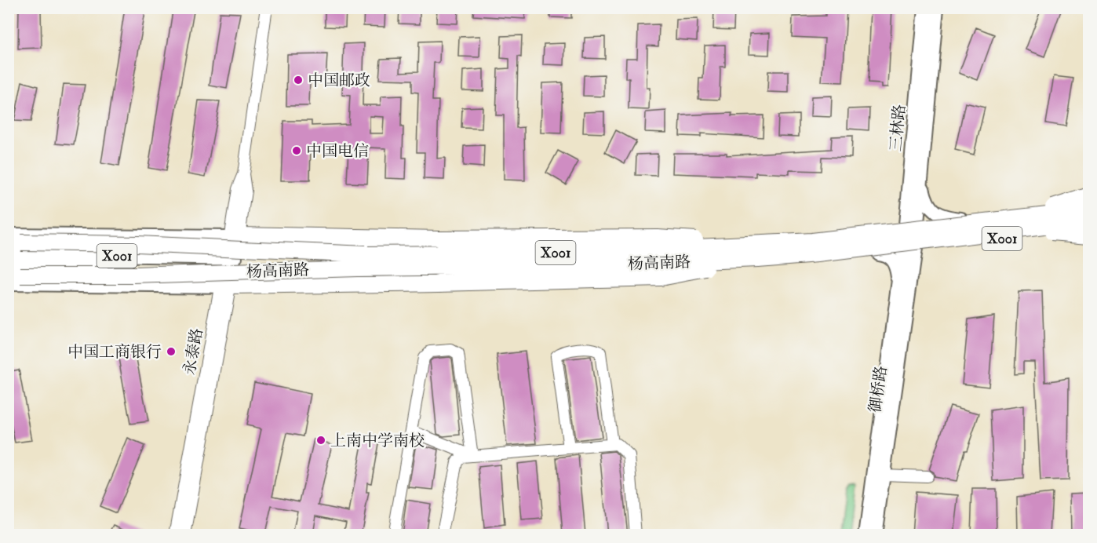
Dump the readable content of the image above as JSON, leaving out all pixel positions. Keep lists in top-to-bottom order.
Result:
{
  "streets": {
    "highway": ["X001", "杨高南路"],
    "main road": ["三林路", "御桥路"],
    "street": ["永泰路"]
  },
  "crossings": [
    ["三林路", "杨高南路"],
    ["三林路", "御桥路"],
    ["X001", "杨高南路"],
    ["杨高南路", "永泰路"],
    ["杨高南路", "御桥路"]
  ],
  "places": [
    "中国邮政",
    "中国电信",
    "中国工商银行",
    "上南中学南校"
  ]
}
